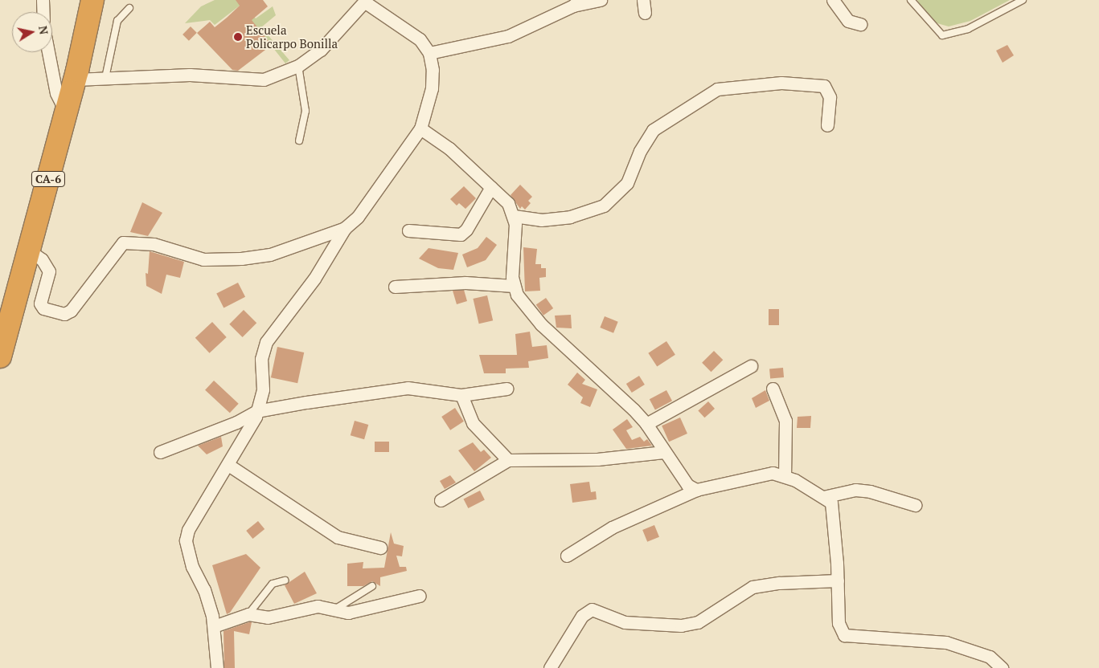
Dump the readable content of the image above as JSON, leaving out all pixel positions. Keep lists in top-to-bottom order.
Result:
{
  "streets": {
    "highway": ["CA-6"]
  },
  "places": ["Escuela Policarpo Bonilla"],
  "north": "right"
}
